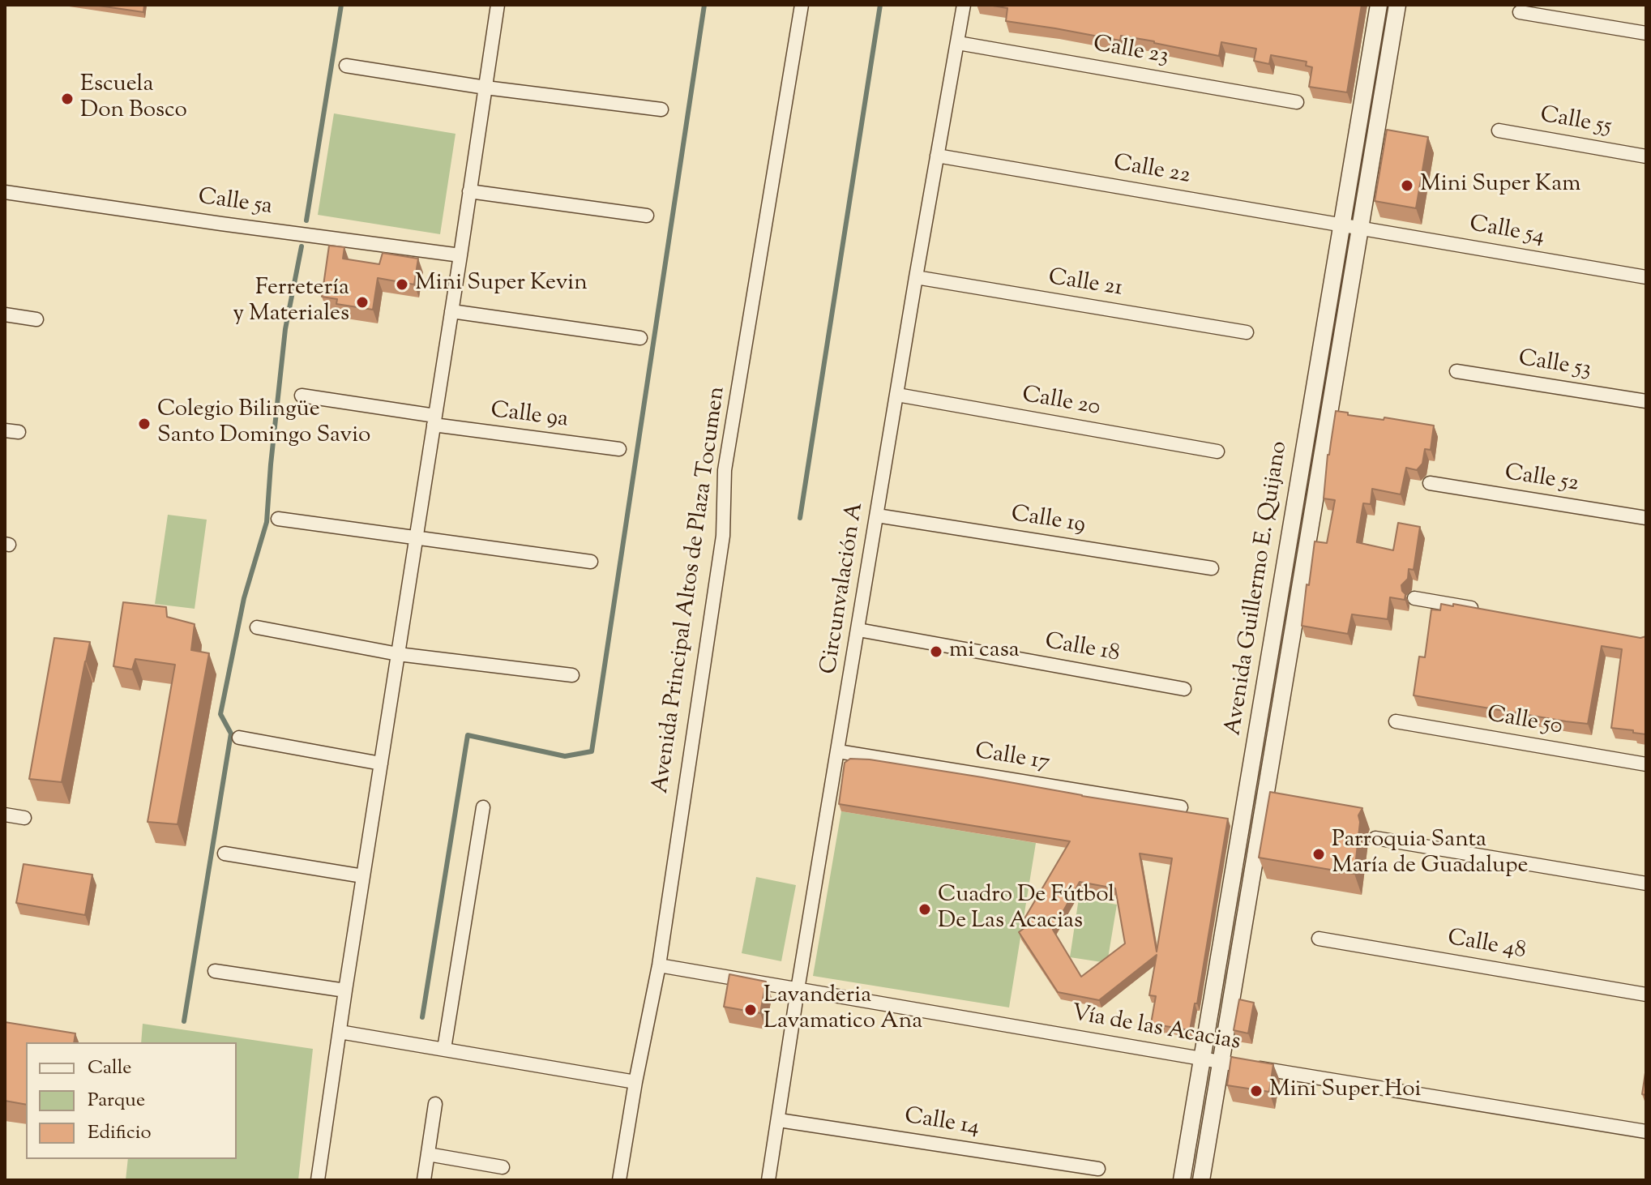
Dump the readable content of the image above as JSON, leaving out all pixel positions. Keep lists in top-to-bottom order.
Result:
{
  "streets": {
    "street": [
      "Calle 23",
      "Calle 55",
      "Calle 22",
      "Calle 5a",
      "Calle 54",
      "Calle 21",
      "Calle 53",
      "Calle 20",
      "Calle 9a",
      "Calle 52",
      "Calle 19",
      "Circunvalación A",
      "Avenida Guillermo E. Quijano",
      "Avenida Principal Altos de Plaza Tocumen",
      "Calle 18",
      "Calle 50",
      "Calle 17",
      "Calle 48",
      "Vía de las Acacias",
      "Calle 14"
    ]
  },
  "crossings": [
    ["Calle 23", "Circunvalación A"],
    ["Calle 22", "Calle 54"],
    ["Calle 22", "Circunvalación A"],
    ["Calle 22", "Avenida Guillermo E. Quijano"],
    ["Calle 54", "Avenida Guillermo E. Quijano"],
    ["Calle 21", "Circunvalación A"],
    ["Calle 20", "Circunvalación A"],
    ["Calle 19", "Circunvalación A"],
    ["Circunvalación A", "Calle 18"],
    ["Circunvalación A", "Calle 17"],
    ["Circunvalación A", "Vía de las Acacias"],
    ["Circunvalación A", "Calle 14"],
    ["Avenida Guillermo E. Quijano", "Vía de las Acacias"],
    ["Avenida Principal Altos de Plaza Tocumen", "Vía de las Acacias"]
  ],
  "places": [
    "Escuela Don Bosco",
    "Mini Super Kam",
    "Mini Super Kevin",
    "Ferretería y Materiales",
    "Colegio Bilingüe Santo Domingo Savio",
    "mi casa",
    "Parroquia Santa María de Guadalupe",
    "Cuadro De Fútbol De Las Acacias",
    "Lavanderia Lavamatico Ana",
    "Mini Super Hoi"
  ],
  "legend": ["Calle", "Parque", "Edificio"]
}
